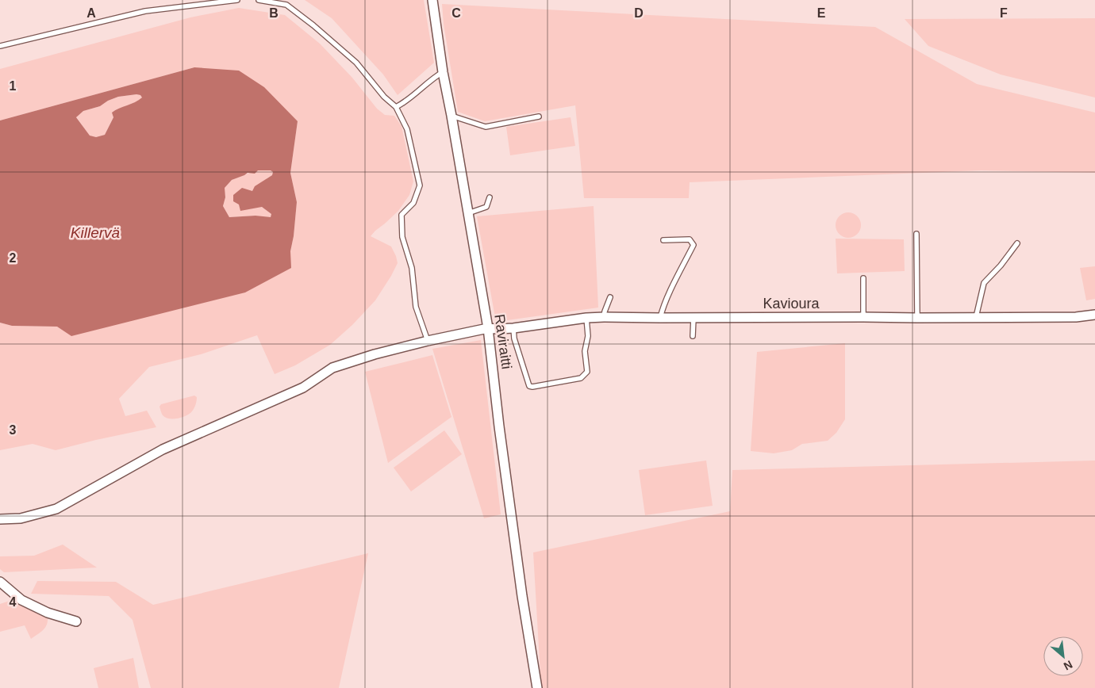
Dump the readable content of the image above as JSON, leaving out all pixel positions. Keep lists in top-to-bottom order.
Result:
{
  "streets": {
    "street": ["Kavioura", "Raviraitti"]
  },
  "crossings": [
    ["Kavioura", "Raviraitti"]
  ],
  "water": ["Killervä"],
  "north": "bottom right",
  "grid": {
    "columns": [
      "A",
      "B",
      "C",
      "D",
      "E",
      "F"
    ],
    "rows": [
      "1",
      "2",
      "3",
      "4"
    ]
  }
}
